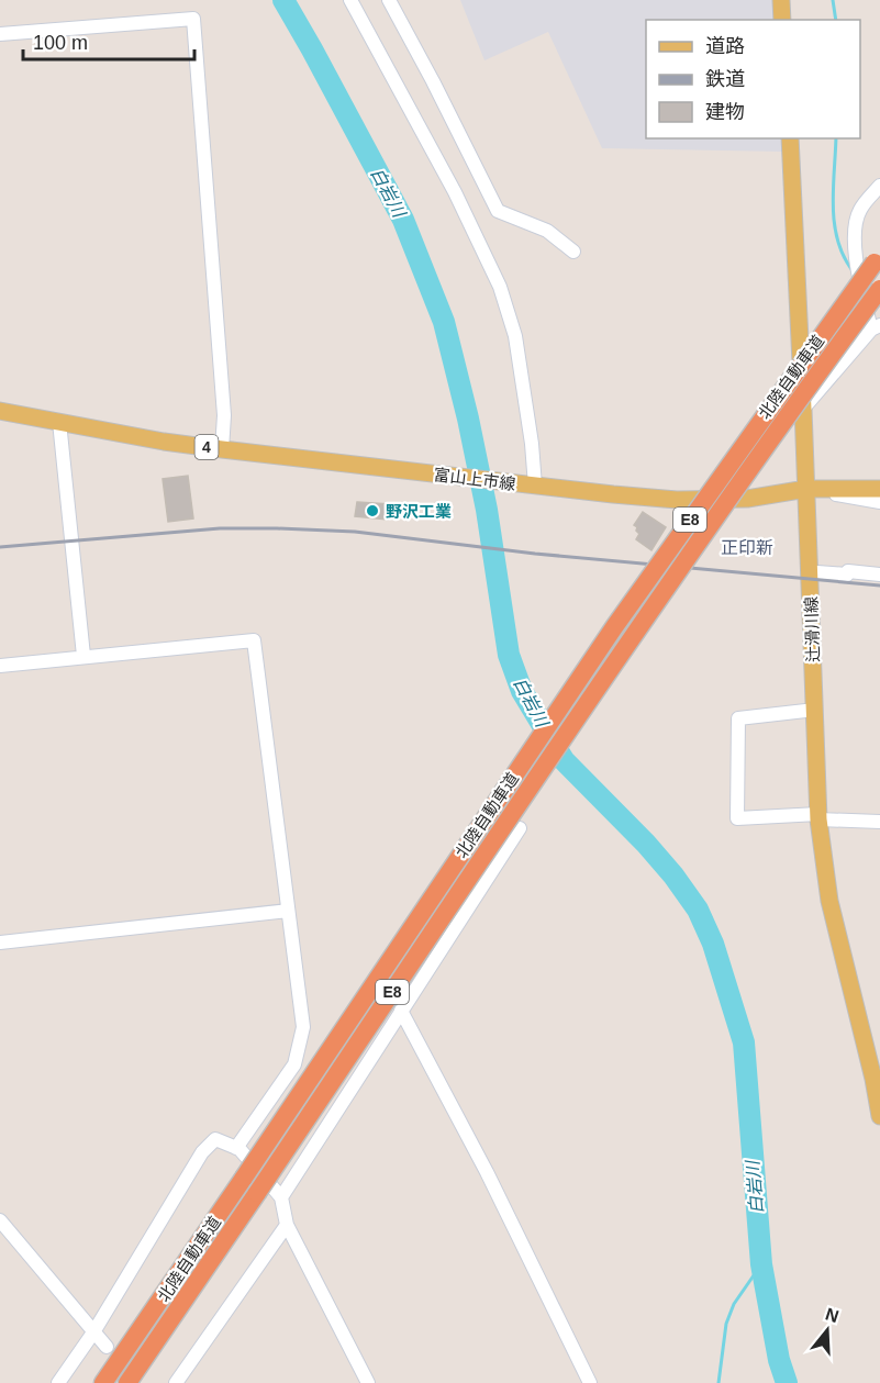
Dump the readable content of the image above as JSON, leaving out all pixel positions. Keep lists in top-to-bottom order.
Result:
{
  "streets": {
    "highway": ["北陸自動車道", "E8"],
    "main road": ["4", "富山上市線", "辻滑川線"]
  },
  "crossings": [
    ["4", "富山上市線"],
    ["4", "辻滑川線"]
  ],
  "districts": ["正印新"],
  "water": ["白岩川"],
  "places": ["野沢工業"],
  "legend": ["道路", "鉄道", "建物"],
  "scale_bar": "100 m",
  "north": "top"
}
